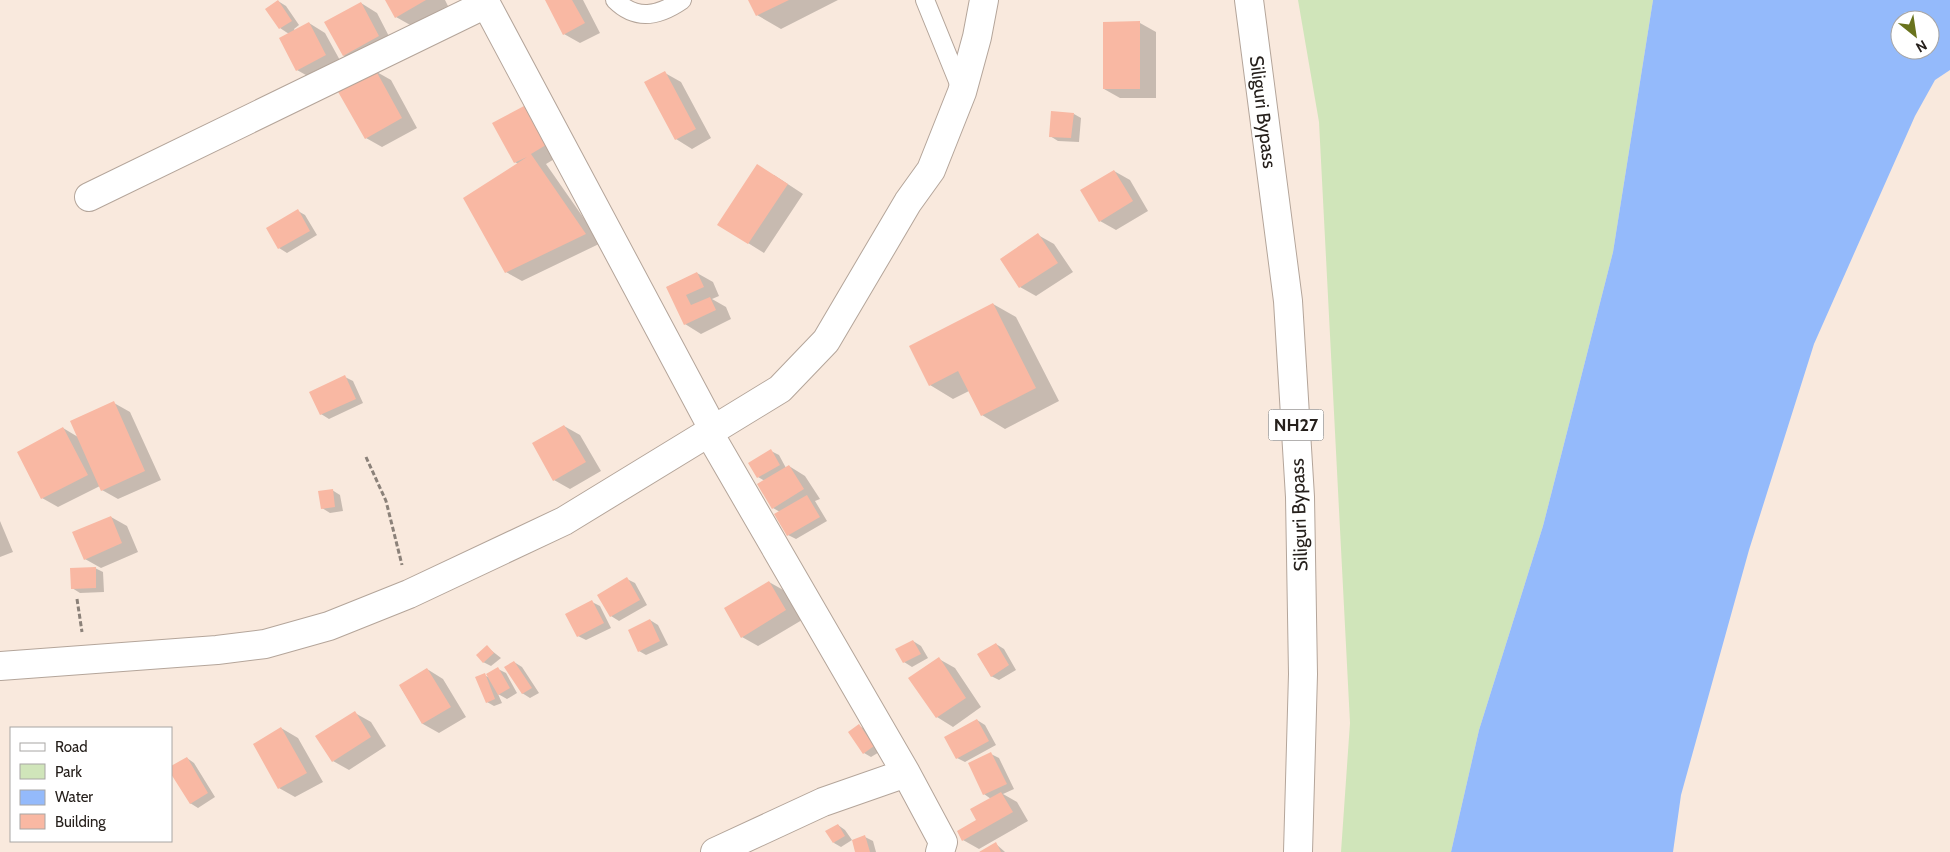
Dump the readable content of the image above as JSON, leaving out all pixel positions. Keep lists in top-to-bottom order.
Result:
{
  "streets": {
    "main road": ["Siliguri Bypass", "NH27"]
  },
  "legend": [
    "Road",
    "Park",
    "Water",
    "Building"
  ],
  "north": "bottom right"
}
